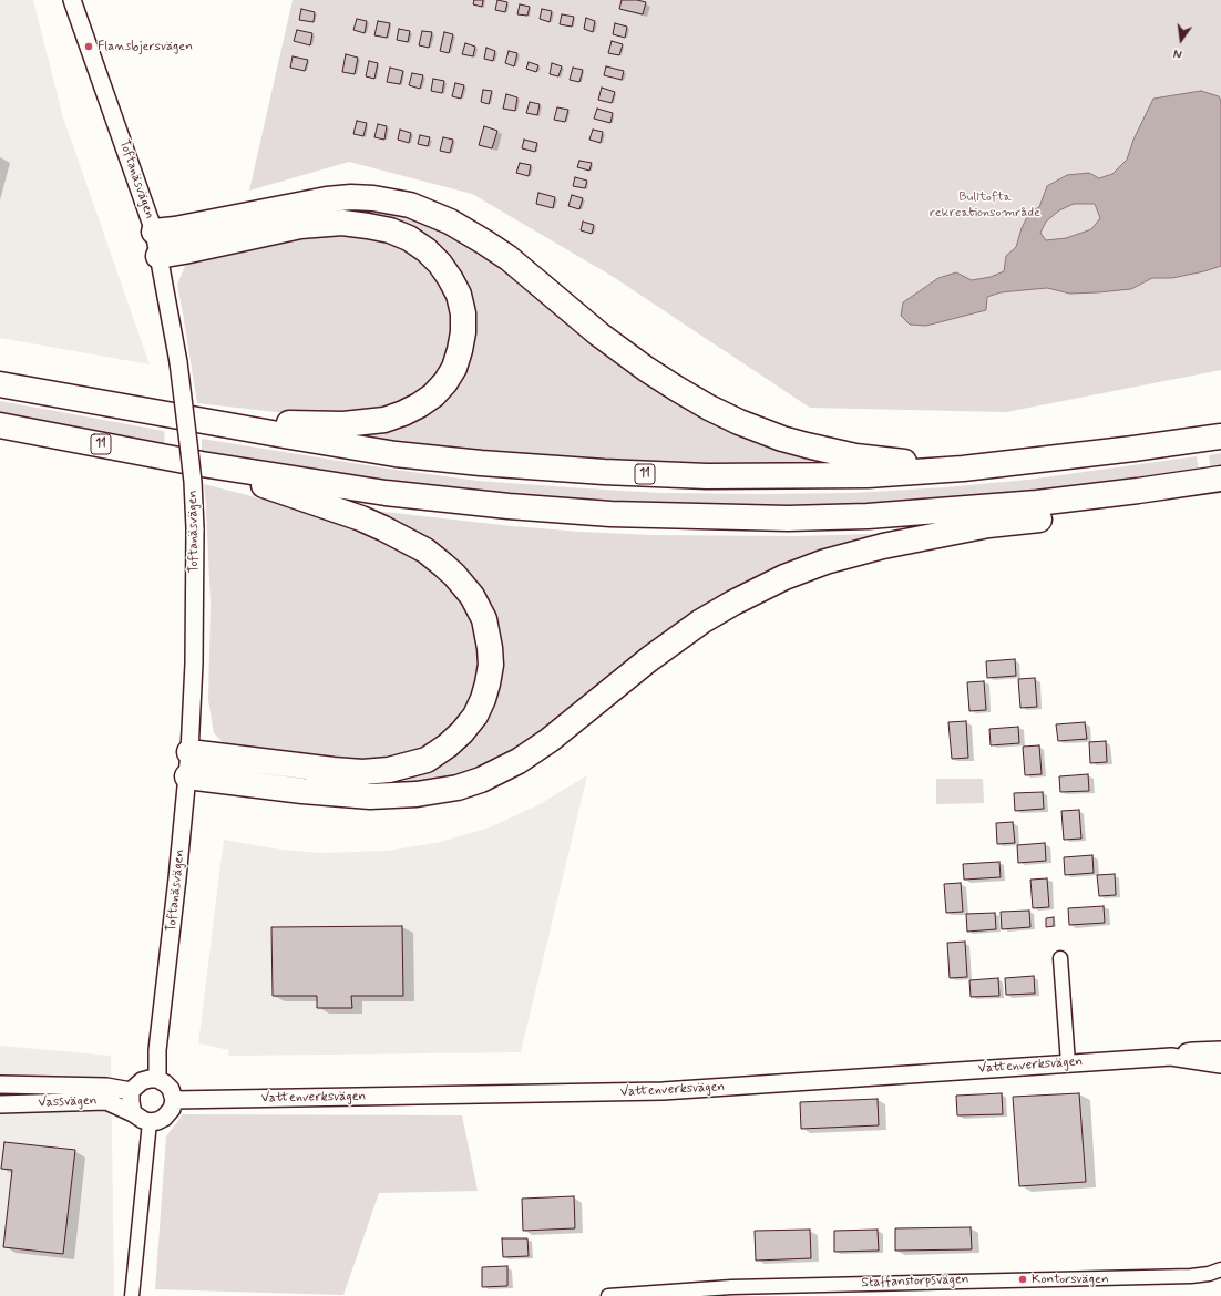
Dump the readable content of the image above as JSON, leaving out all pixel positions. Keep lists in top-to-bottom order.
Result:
{
  "streets": {
    "highway": ["11"],
    "street": [
      "Toftanäsvägen",
      "Vattenverksvägen",
      "Vassvägen",
      "Staffanstorpsvägen"
    ]
  },
  "crossings": [
    ["Toftanäsvägen", "Vattenverksvägen"],
    ["Toftanäsvägen", "Vassvägen"],
    ["Vattenverksvägen", "Vassvägen"]
  ],
  "parks": ["Bulltofta rekreationsområde"],
  "places": ["Flansbjersvägen", "Kontorsvägen"],
  "north": "bottom"
}
